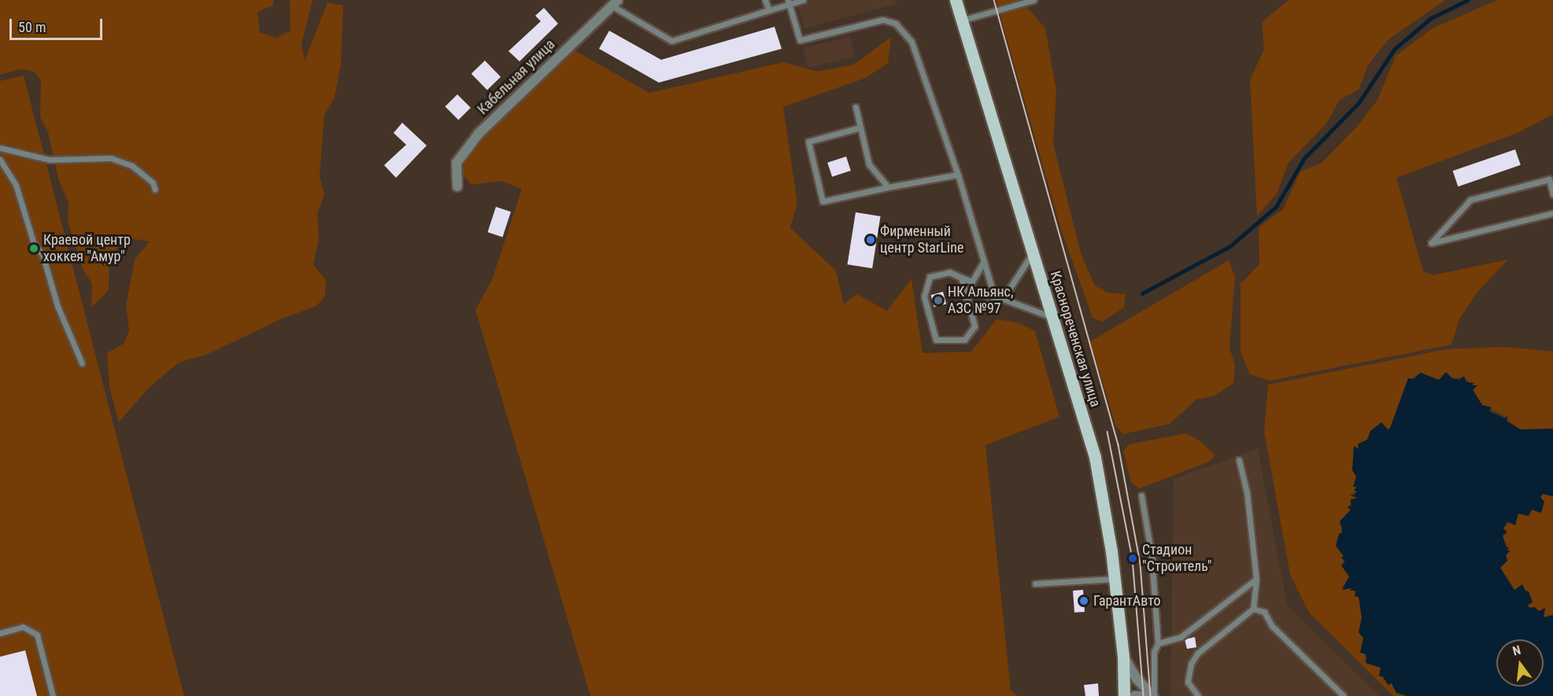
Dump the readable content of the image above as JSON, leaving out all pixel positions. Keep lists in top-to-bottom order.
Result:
{
  "streets": {
    "main road": ["Краснореченская улица"],
    "street": ["Кабельная улица"]
  },
  "places": [
    "Фирменный центр StarLine",
    "Краевой центр хоккея \"Амур\"",
    "НК Альянс, АЗС №97",
    "Стадион \"Строитель\"",
    "ГарантАвто"
  ],
  "scale_bar": "50 m",
  "north": "top"
}
